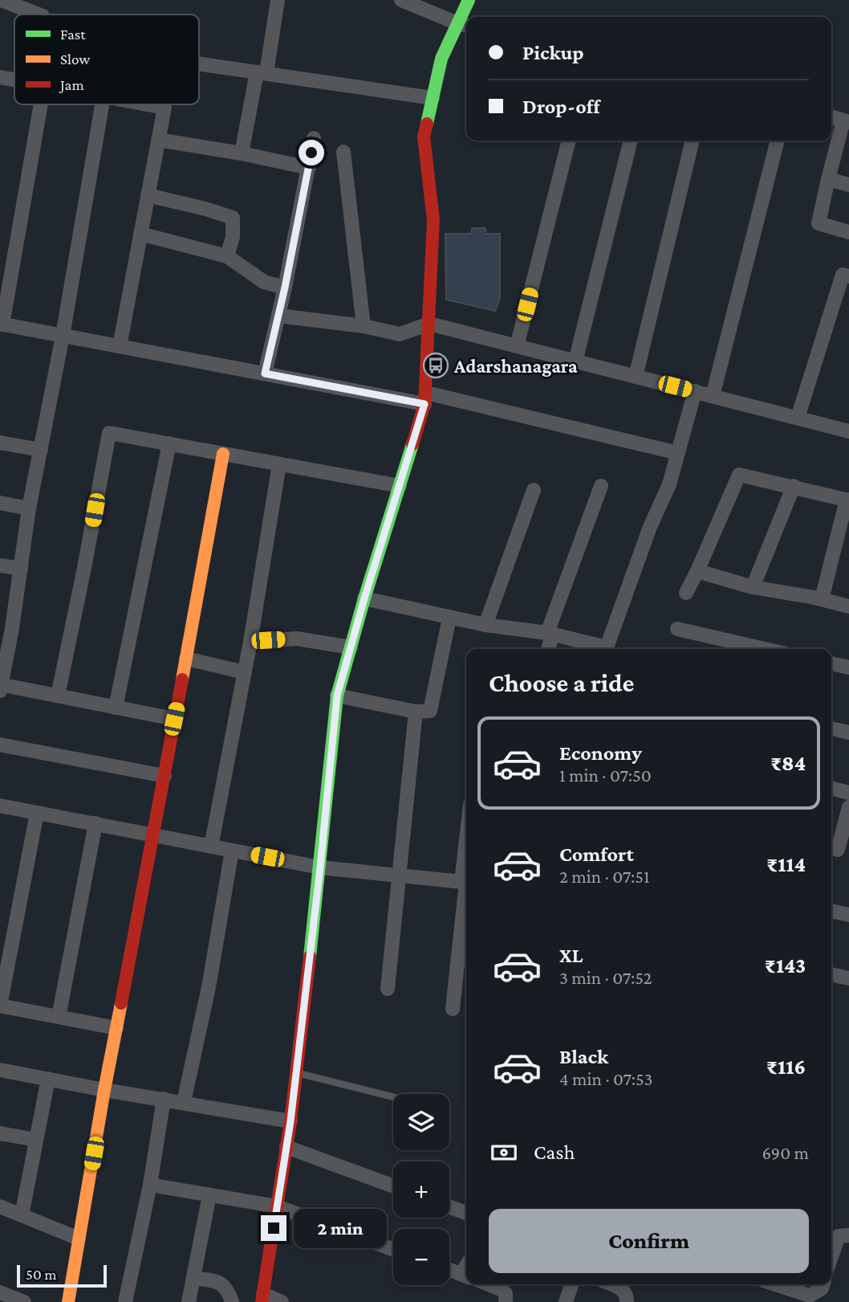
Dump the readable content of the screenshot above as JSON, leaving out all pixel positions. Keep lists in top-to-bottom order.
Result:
{
  "places": {
    "bus stop": ["Adarshanagara"]
  },
  "legend": ["Fast", "Slow", "Jam"],
  "scale_bar": "50 m",
  "page": {
    "banner": ["Pickup", "Drop-off"],
    "heading": "Choose a ride",
    "list": [
      {
        "name": "Economy",
        "note": "1 min · 07:50",
        "value": "₹84"
      },
      {
        "name": "Comfort",
        "note": "2 min · 07:51",
        "value": "₹114"
      },
      {
        "name": "XL",
        "note": "3 min · 07:52",
        "value": "₹143"
      },
      {
        "name": "Black",
        "note": "4 min · 07:53",
        "value": "₹116"
      }
    ],
    "map_buttons": ["+", "−"],
    "pay": ["Cash", "690 m"],
    "buttons": "Confirm",
    "bubble": "2 min",
    "scale": "50 m"
  }
}
